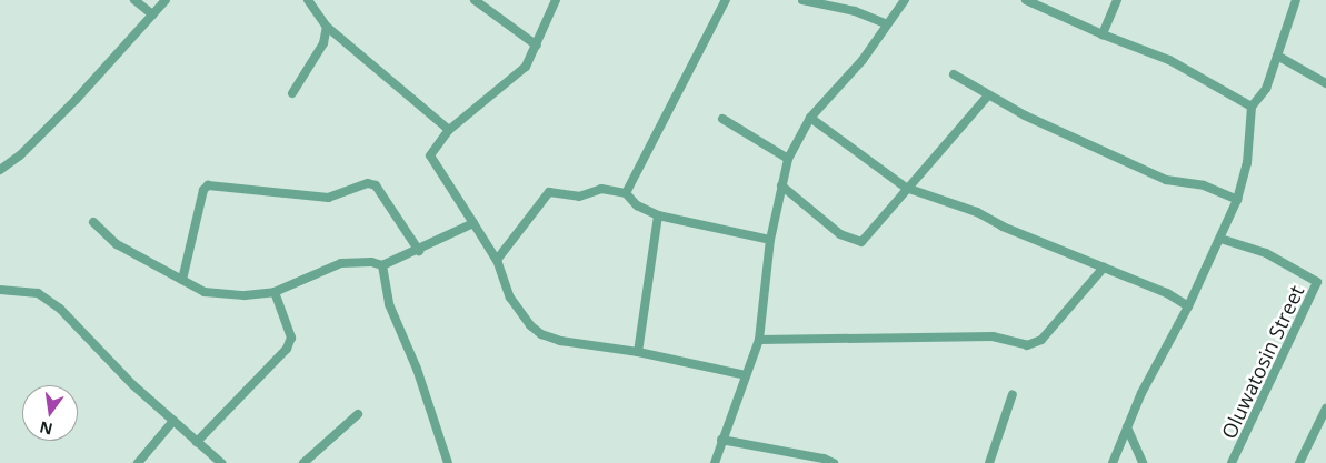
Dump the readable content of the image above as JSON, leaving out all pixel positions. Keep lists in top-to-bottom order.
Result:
{
  "streets": {
    "street": ["Oluwatosin Street"]
  },
  "north": "bottom"
}
